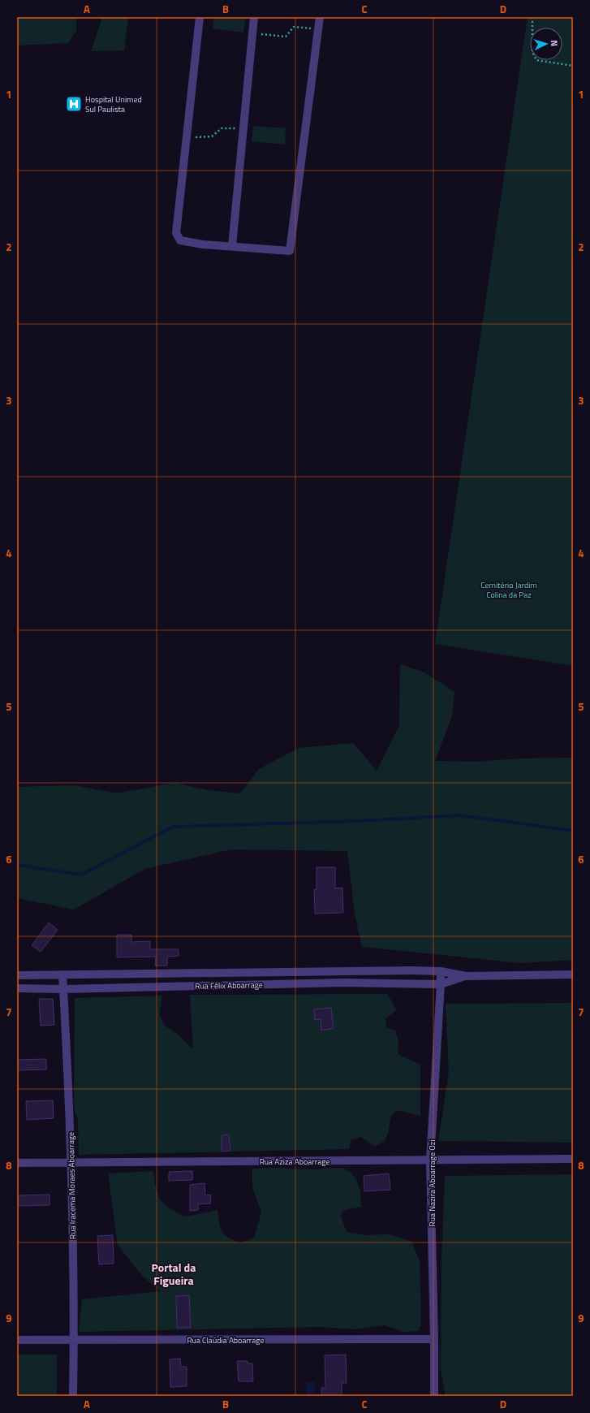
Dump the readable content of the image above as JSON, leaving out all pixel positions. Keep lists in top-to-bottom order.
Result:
{
  "streets": {
    "street": [
      "Rua Félix Aboarrage",
      "Rua Aziza Aboarrage",
      "Rua Nazira Aboarrage Ozi",
      "Rua Iracema Moraes Aboarrage",
      "Rua Claúdia Aboarrage"
    ]
  },
  "crossings": [
    ["Rua Félix Aboarrage", "Rua Nazira Aboarrage Ozi"],
    ["Rua Félix Aboarrage", "Rua Iracema Moraes Aboarrage"],
    ["Rua Aziza Aboarrage", "Rua Nazira Aboarrage Ozi"],
    ["Rua Aziza Aboarrage", "Rua Iracema Moraes Aboarrage"],
    ["Rua Nazira Aboarrage Ozi", "Rua Claúdia Aboarrage"],
    ["Rua Iracema Moraes Aboarrage", "Rua Claúdia Aboarrage"]
  ],
  "districts": ["Portal da Figueira"],
  "parks": ["Cemitério Jardim Colina da Paz"],
  "places": {
    "hospital": ["Hospital Unimed Sul Paulista"]
  },
  "north": "right",
  "grid": {
    "columns": [
      "A",
      "B",
      "C",
      "D"
    ],
    "rows": [
      "1",
      "2",
      "3",
      "4",
      "5",
      "6",
      "7",
      "8",
      "9"
    ]
  }
}
